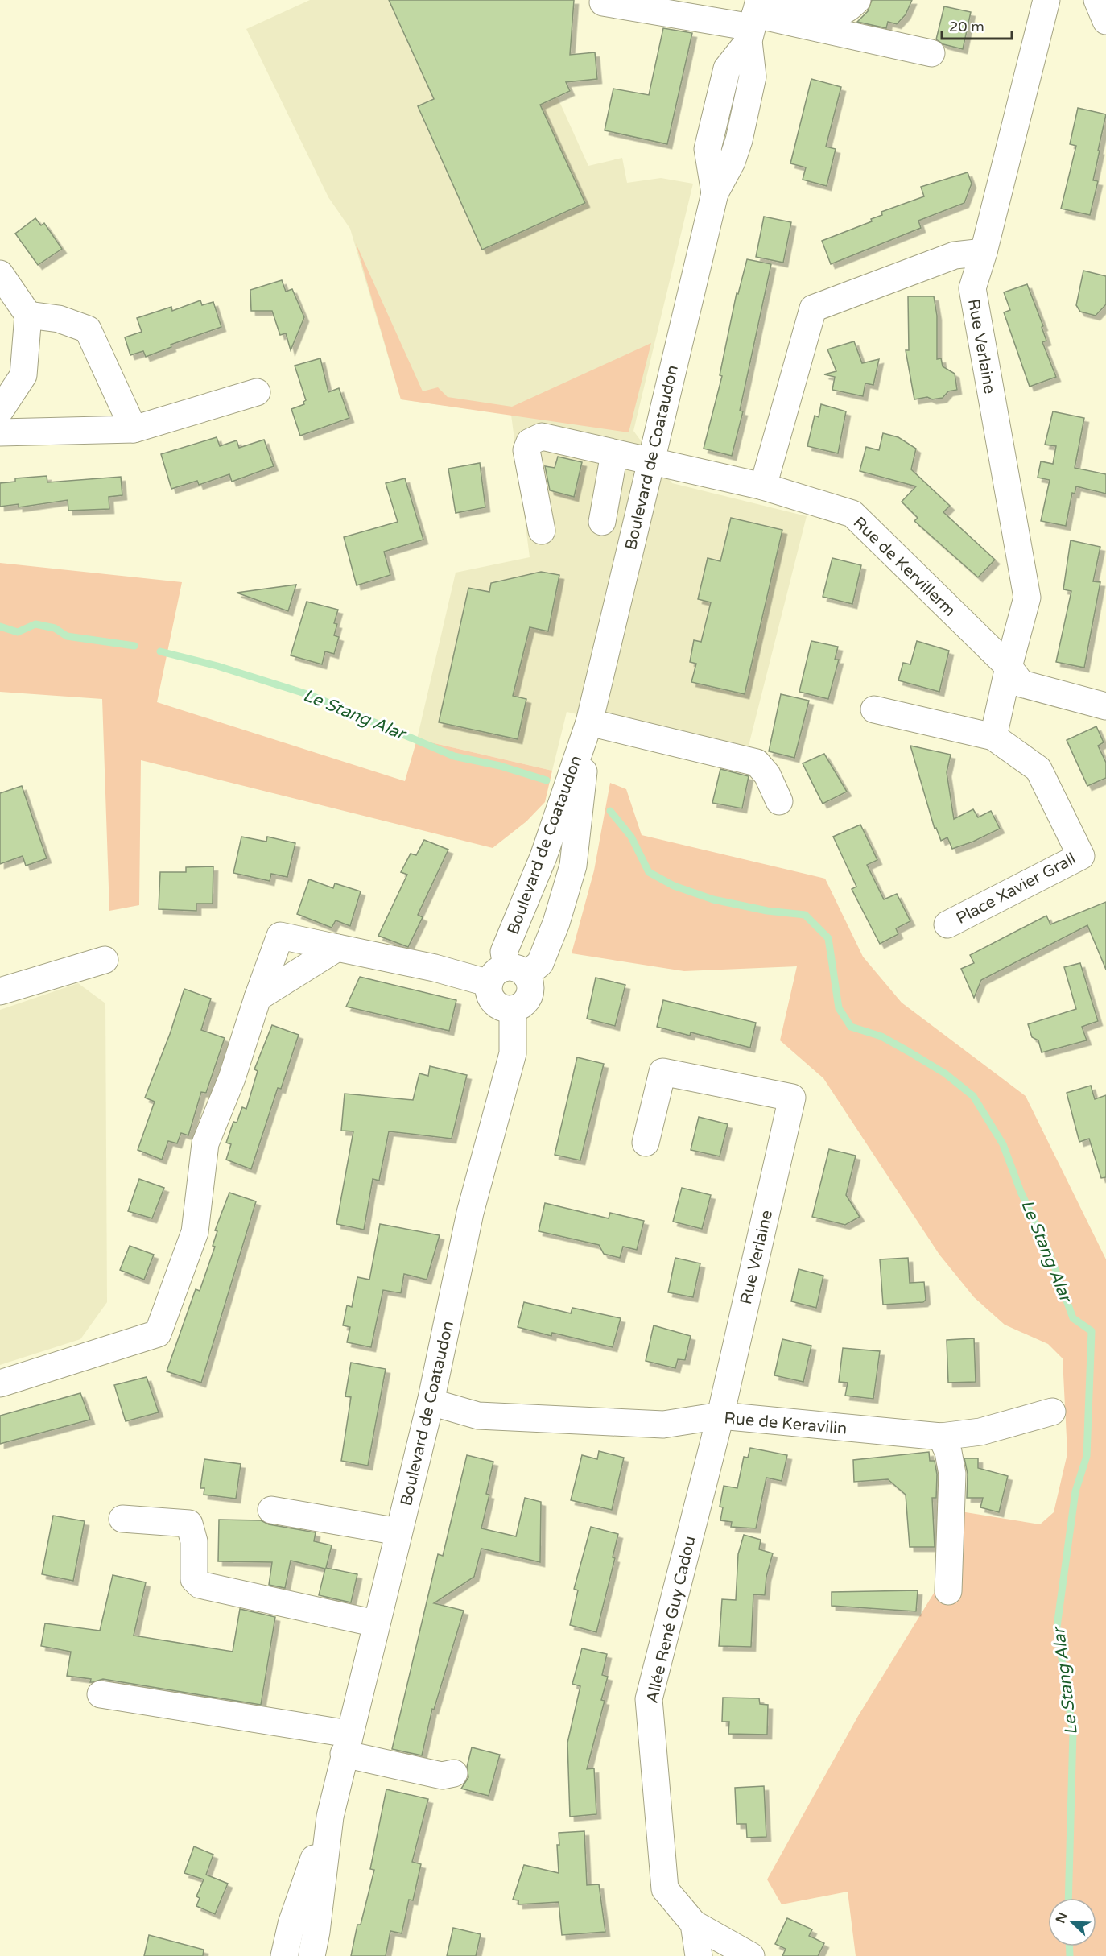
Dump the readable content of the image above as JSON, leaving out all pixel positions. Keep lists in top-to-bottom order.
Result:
{
  "streets": {
    "street": [
      "Rue Verlaine",
      "Boulevard de Coataudon",
      "Rue de Kervillerm",
      "Place Xavier Grall",
      "Rue de Keravilin",
      "Allée René Guy Cadou"
    ]
  },
  "crossings": [
    ["Rue Verlaine", "Rue de Kervillerm"],
    ["Rue Verlaine", "Rue de Keravilin"],
    ["Rue Verlaine", "Allée René Guy Cadou"],
    ["Boulevard de Coataudon", "Rue de Kervillerm"],
    ["Boulevard de Coataudon", "Rue de Keravilin"],
    ["Rue de Keravilin", "Allée René Guy Cadou"]
  ],
  "water": ["Le Stang Alar"],
  "scale_bar": "20 m",
  "north": "top left"
}
